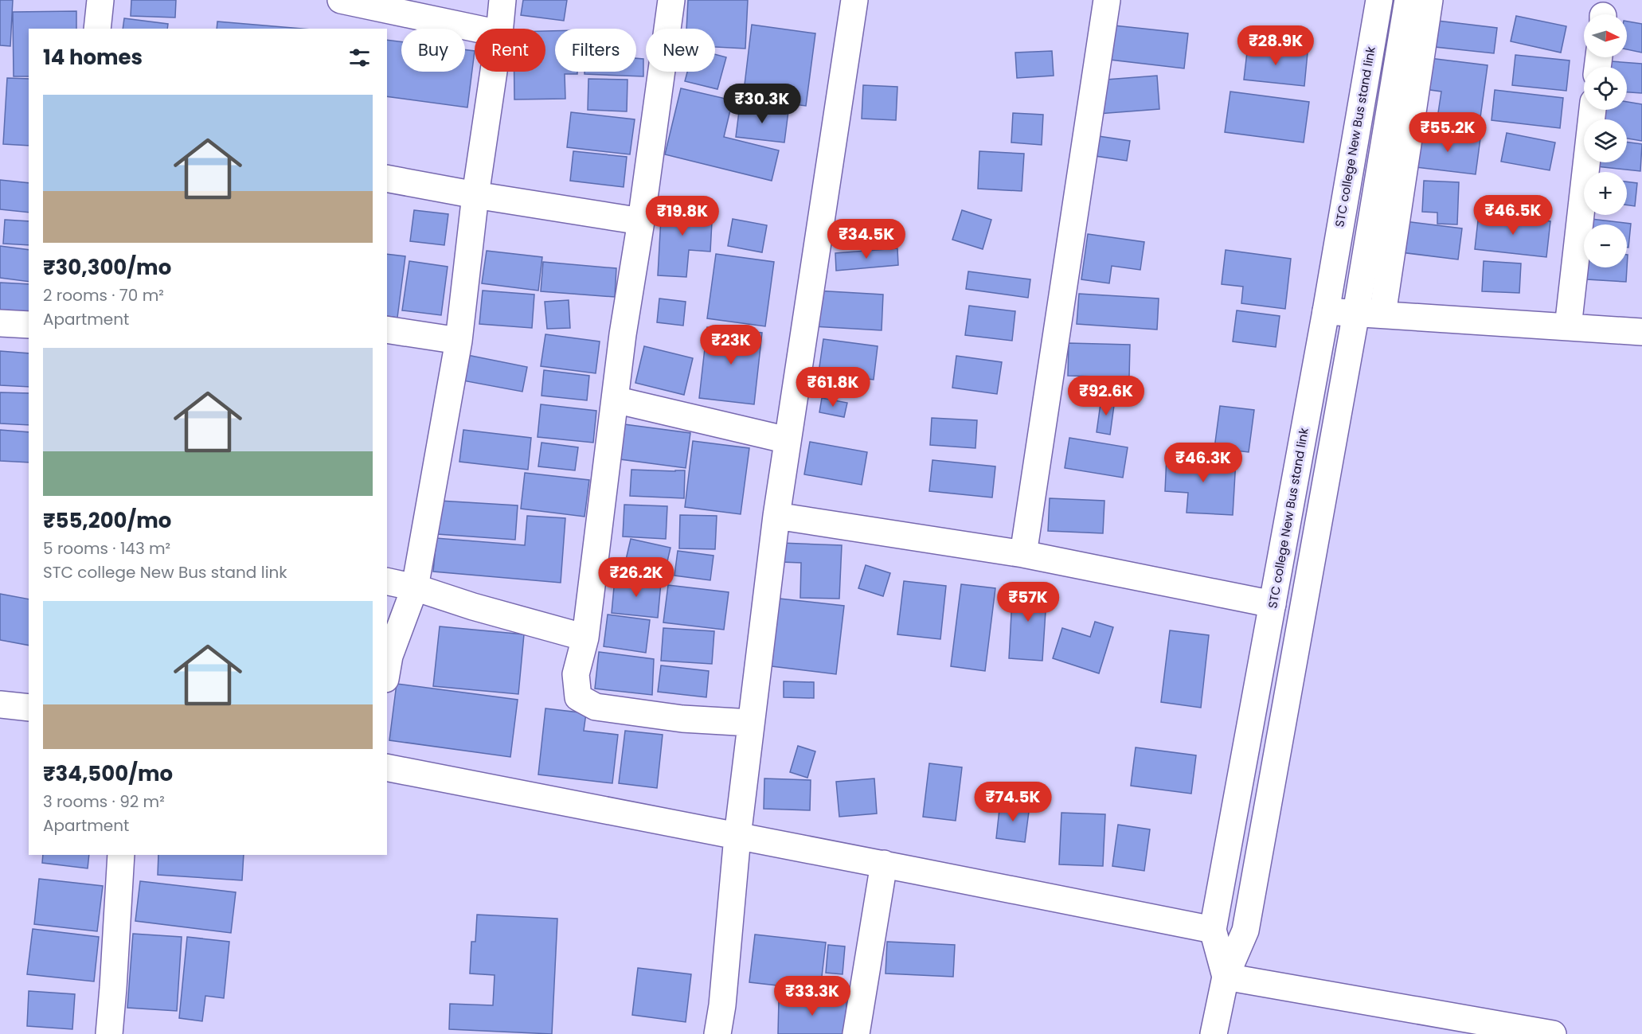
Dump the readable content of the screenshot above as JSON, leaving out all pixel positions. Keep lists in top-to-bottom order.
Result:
{
  "streets": {
    "street": ["STC college New Bus stand link"]
  },
  "north": "right",
  "page": {
    "map_buttons": ["+", "−"],
    "price": [
      "₹28.9K",
      "₹30.3K",
      "₹55.2K",
      "₹46.5K",
      "₹19.8K",
      "₹34.5K",
      "₹23K",
      "₹61.8K",
      "₹92.6K",
      "₹46.3K",
      "₹26.2K",
      "₹57K",
      "₹74.5K",
      "₹33.3K"
    ],
    "chip": [
      "Buy",
      "Rent",
      "Filters",
      "New"
    ],
    "heading": "14 homes",
    "list": [
      {
        "name": "₹30,300/mo",
        "note": "2 rooms · 70 m² · Apartment"
      },
      {
        "name": "₹55,200/mo",
        "note": "5 rooms · 143 m² · STC college New Bus stand link"
      },
      {
        "name": "₹34,500/mo",
        "note": "3 rooms · 92 m² · Apartment"
      }
    ]
  }
}
